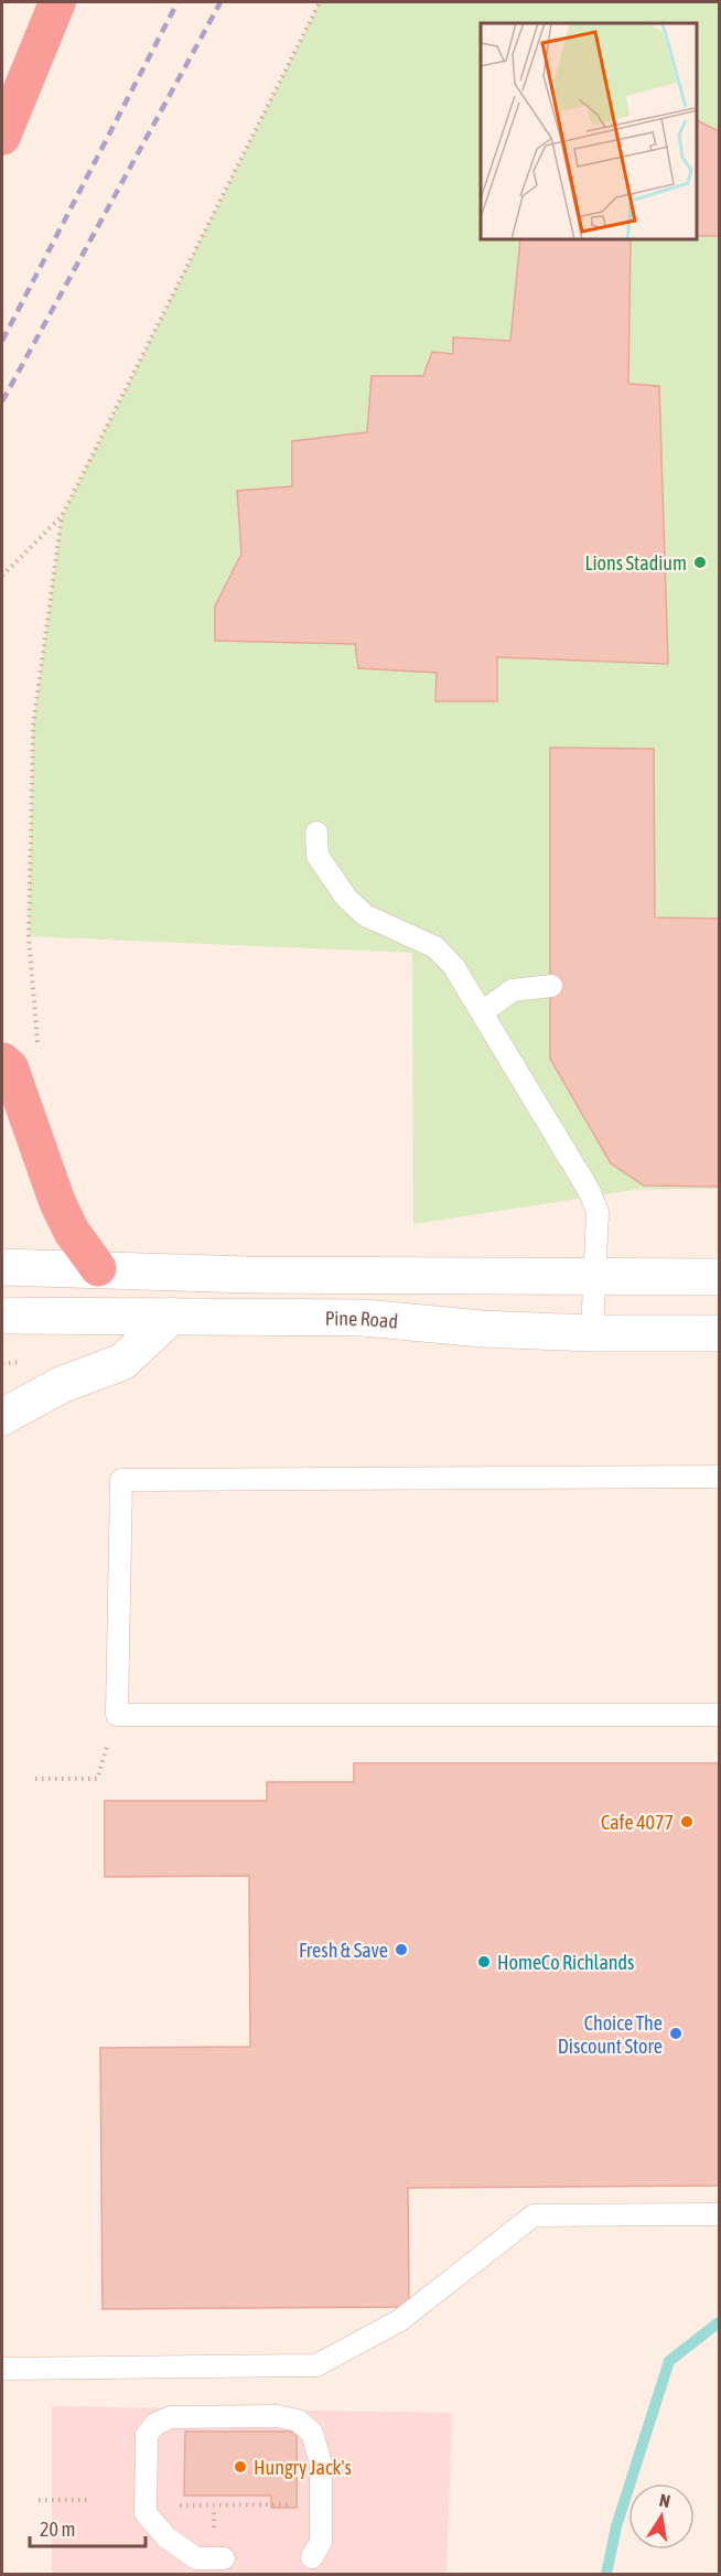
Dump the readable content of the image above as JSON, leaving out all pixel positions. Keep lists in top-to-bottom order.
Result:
{
  "streets": {
    "street": ["Pine Road"]
  },
  "places": [
    "Lions Stadium",
    "Cafe 4077",
    "Fresh & Save",
    "HomeCo Richlands",
    "Choice The Discount Store",
    "Hungry Jack's"
  ],
  "scale_bar": "20 m",
  "north": "top"
}
